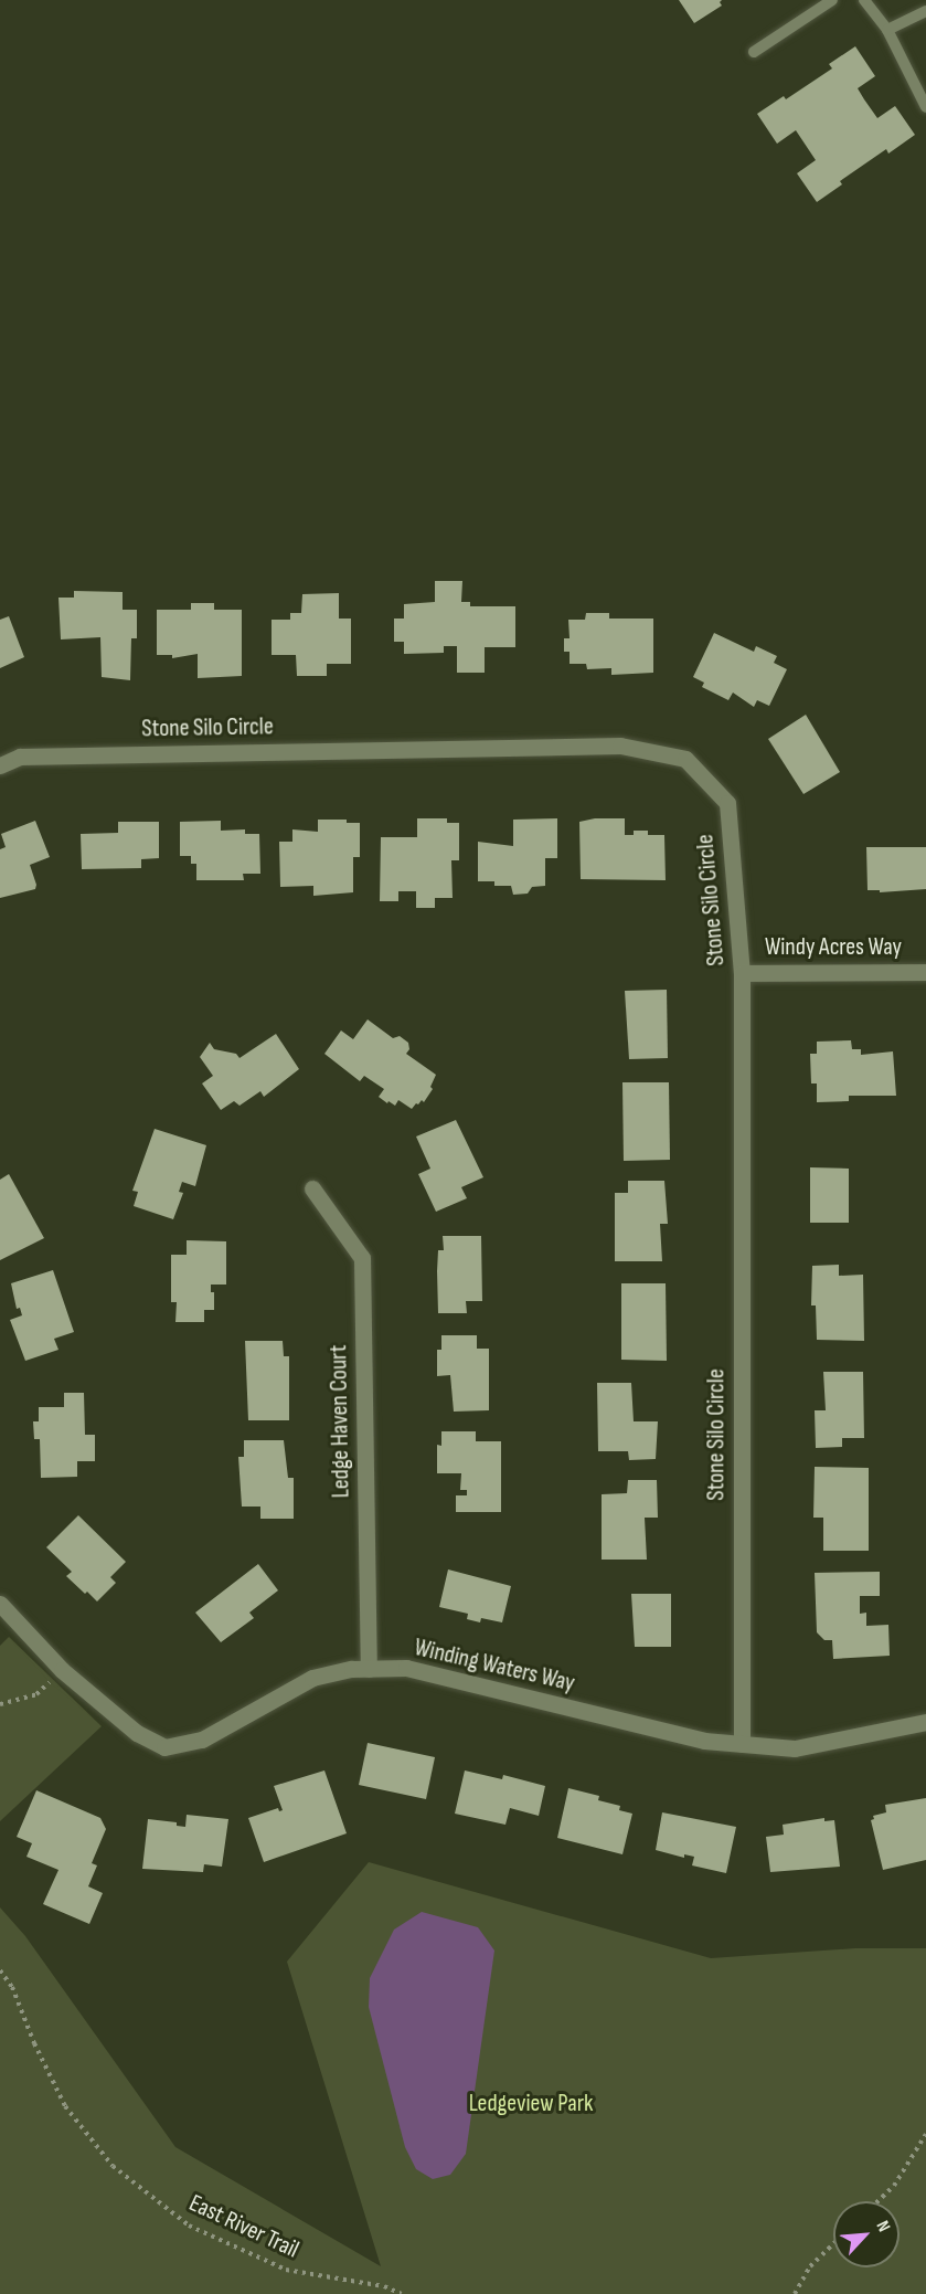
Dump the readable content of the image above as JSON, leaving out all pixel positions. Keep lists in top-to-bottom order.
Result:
{
  "streets": {
    "street": [
      "Stone Silo Circle",
      "Windy Acres Way",
      "Ledge Haven Court",
      "Winding Waters Way"
    ],
    "path": ["East River Trail"]
  },
  "crossings": [
    ["Stone Silo Circle", "Windy Acres Way"],
    ["Stone Silo Circle", "Winding Waters Way"],
    ["Ledge Haven Court", "Winding Waters Way"]
  ],
  "parks": ["Ledgeview Park"],
  "north": "top right"
}
